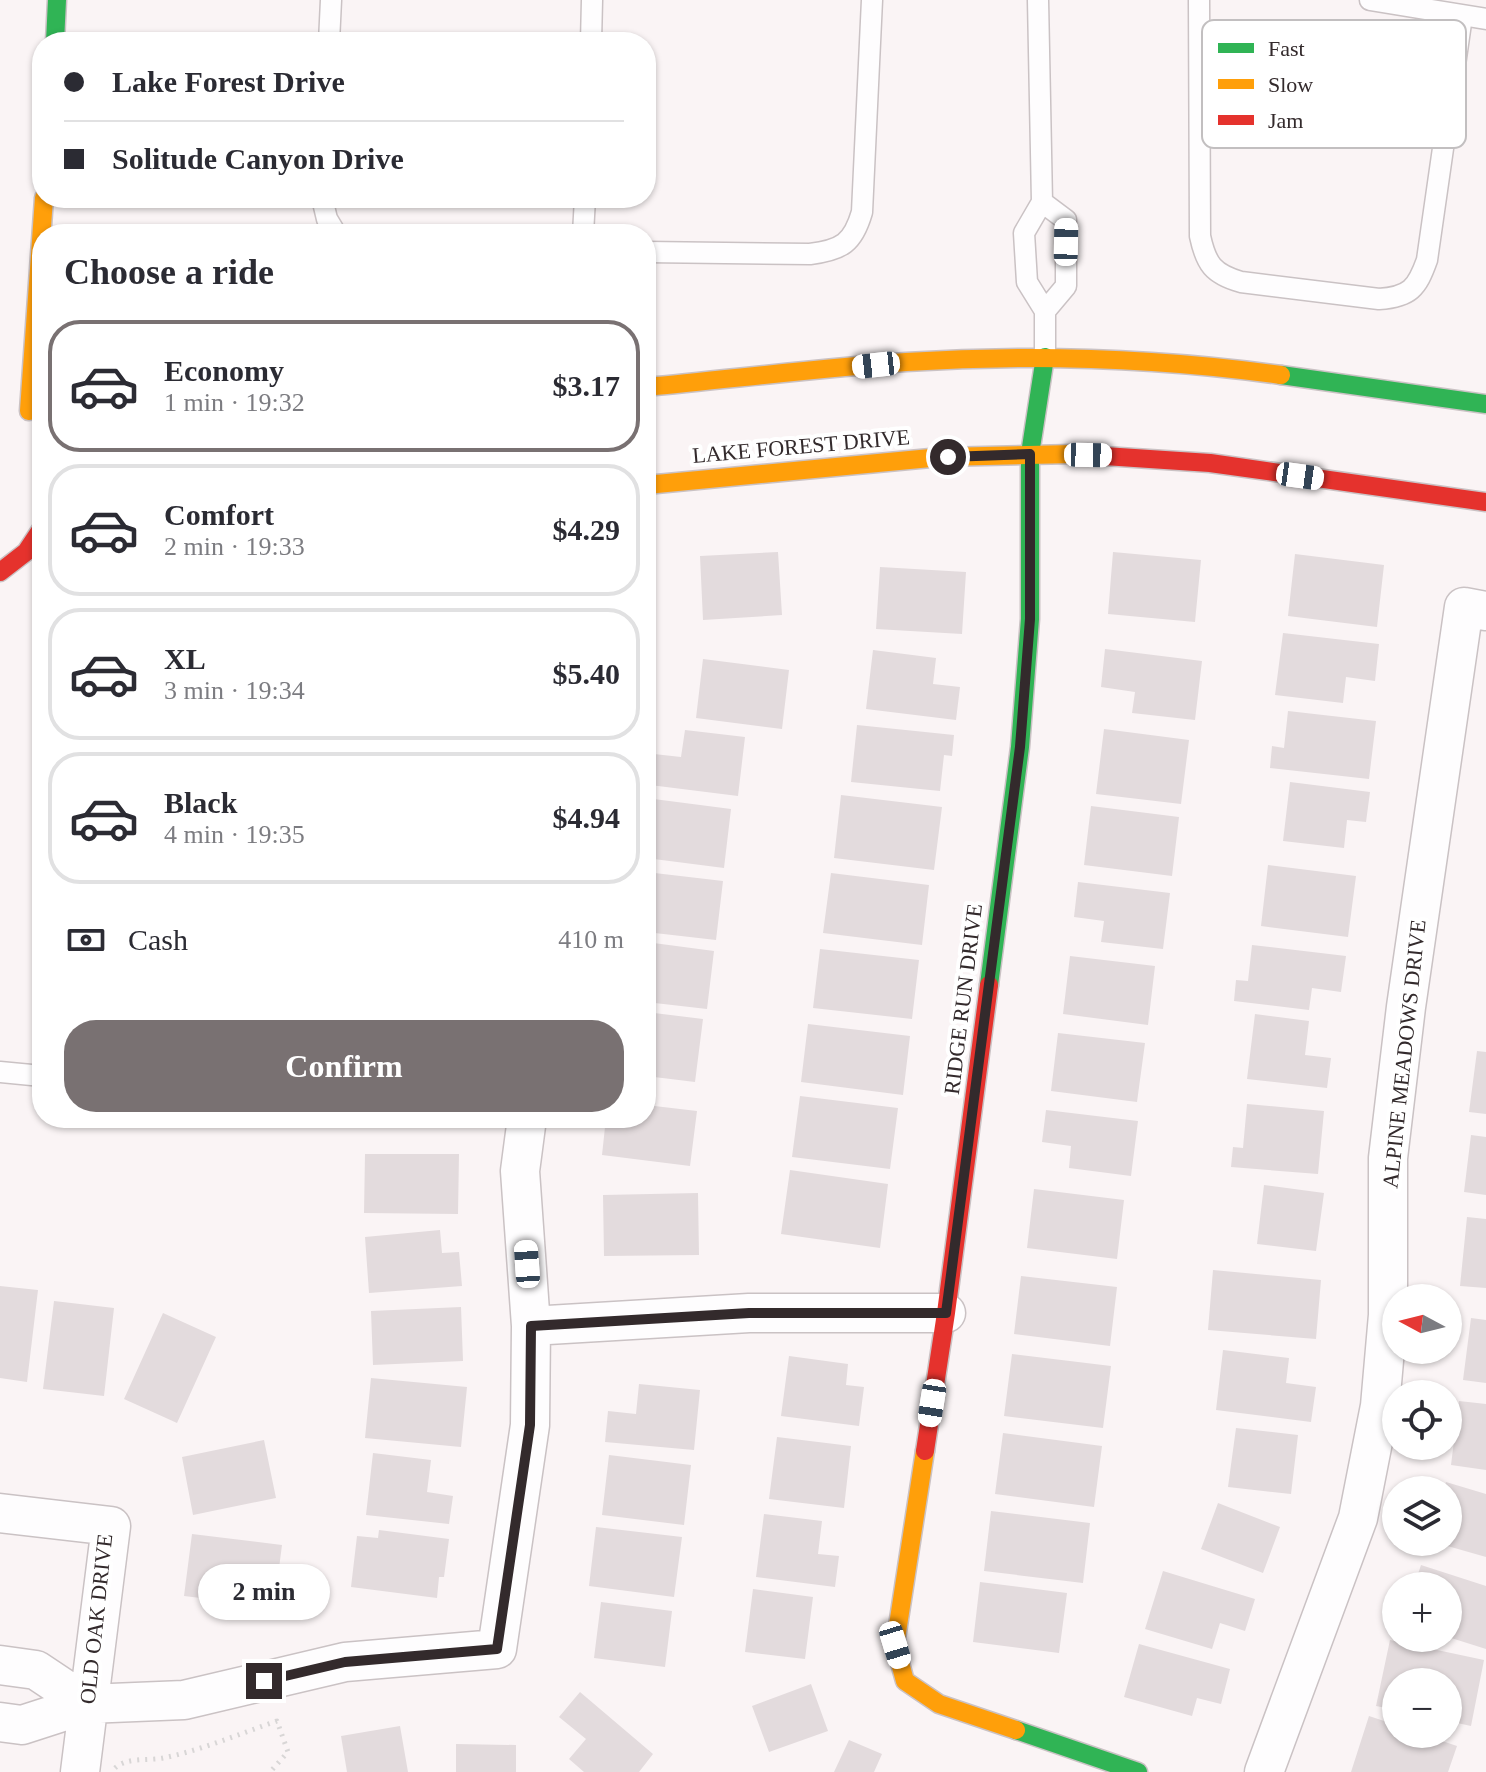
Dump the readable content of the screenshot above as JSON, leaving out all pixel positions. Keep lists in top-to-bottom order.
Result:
{
  "streets": {
    "street": [
      "LAKE FOREST DRIVE",
      "RIDGE RUN DRIVE",
      "ALPINE MEADOWS DRIVE",
      "OLD OAK DRIVE"
    ]
  },
  "crossings": [
    ["LAKE FOREST DRIVE", "RIDGE RUN DRIVE"]
  ],
  "legend": ["Fast", "Slow", "Jam"],
  "north": "left",
  "page": {
    "banner": ["Lake Forest Drive", "Solitude Canyon Drive"],
    "heading": "Choose a ride",
    "list": [
      {
        "name": "Economy",
        "note": "1 min · 19:32",
        "value": "$3.17"
      },
      {
        "name": "Comfort",
        "note": "2 min · 19:33",
        "value": "$4.29"
      },
      {
        "name": "XL",
        "note": "3 min · 19:34",
        "value": "$5.40"
      },
      {
        "name": "Black",
        "note": "4 min · 19:35",
        "value": "$4.94"
      }
    ],
    "pay": ["Cash", "410 m"],
    "buttons": "Confirm",
    "map_buttons": ["+", "−"],
    "bubble": "2 min"
  }
}
